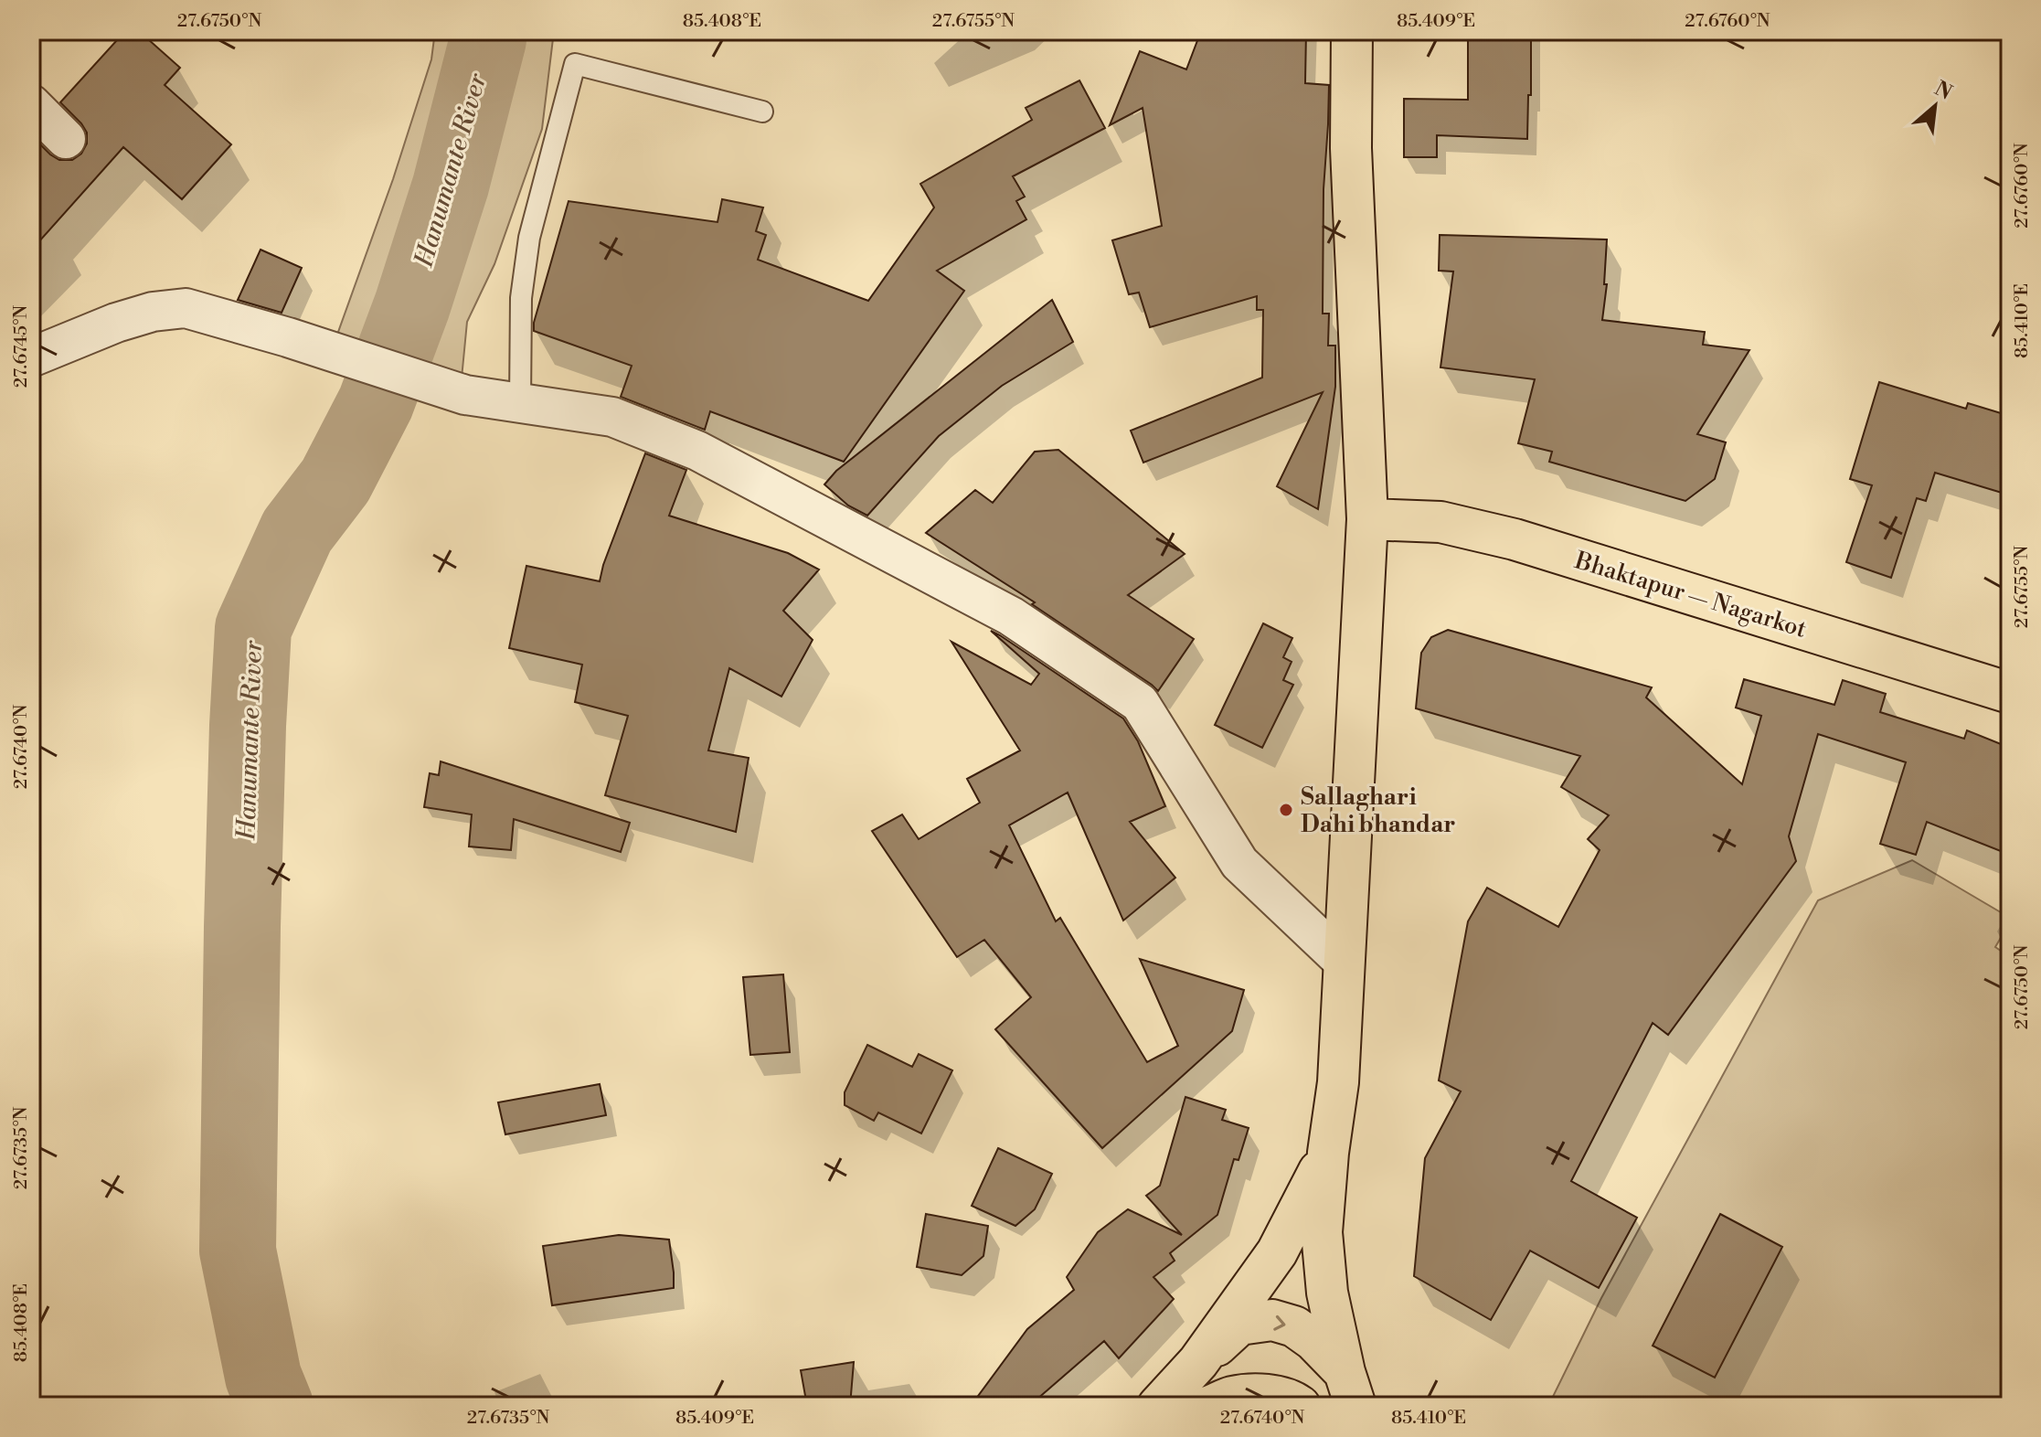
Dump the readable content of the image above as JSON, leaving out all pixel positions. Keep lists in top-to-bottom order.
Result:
{
  "streets": {
    "main road": ["Bhaktapur — Nagarkot"]
  },
  "water": ["Hanumante River"],
  "places": ["Sallaghari Dahi bhandar"],
  "north": "top right",
  "coordinates": [
    "27.6750°N",
    "85.408°E",
    "27.6755°N",
    "85.409°E",
    "27.6760°N",
    "85.410°E",
    "27.6745°N",
    "27.6740°N",
    "27.6735°N"
  ]
}
